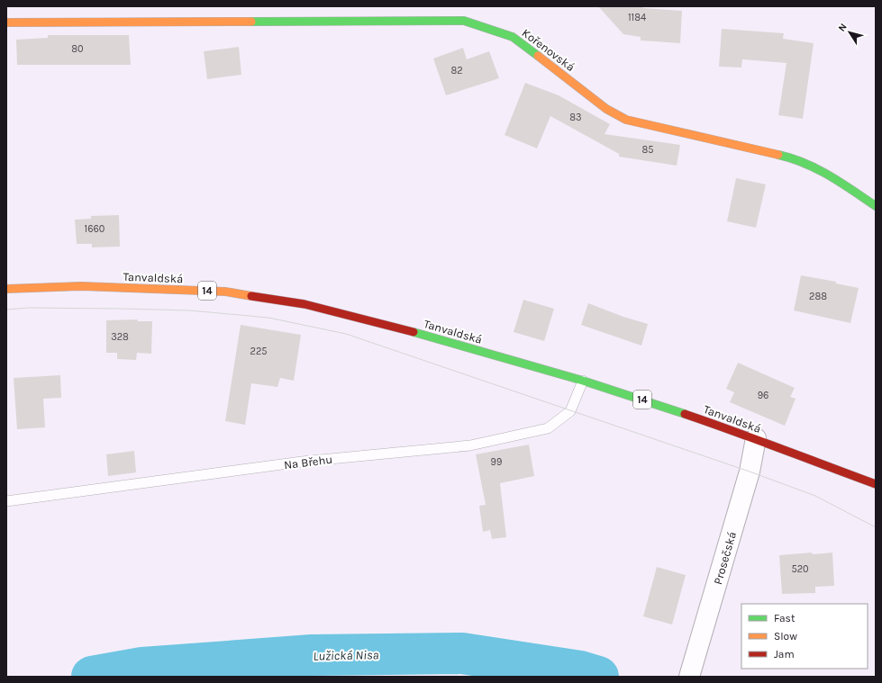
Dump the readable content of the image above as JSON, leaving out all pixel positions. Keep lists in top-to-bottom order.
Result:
{
  "streets": {
    "street": [
      "Kořenovská",
      "Tanvaldská",
      "14",
      "Prosečská"
    ],
    "lane": ["Na Břehu"]
  },
  "crossings": [
    ["Tanvaldská", "Na Břehu"],
    ["Tanvaldská", "Prosečská"]
  ],
  "water": ["Lužická Nisa"],
  "house_numbers": [
    "1184",
    "80",
    "82",
    "83",
    "85",
    "1660",
    "288",
    "328",
    "225",
    "96",
    "99",
    "520"
  ],
  "legend": ["Fast", "Slow", "Jam"],
  "north": "top left"
}
